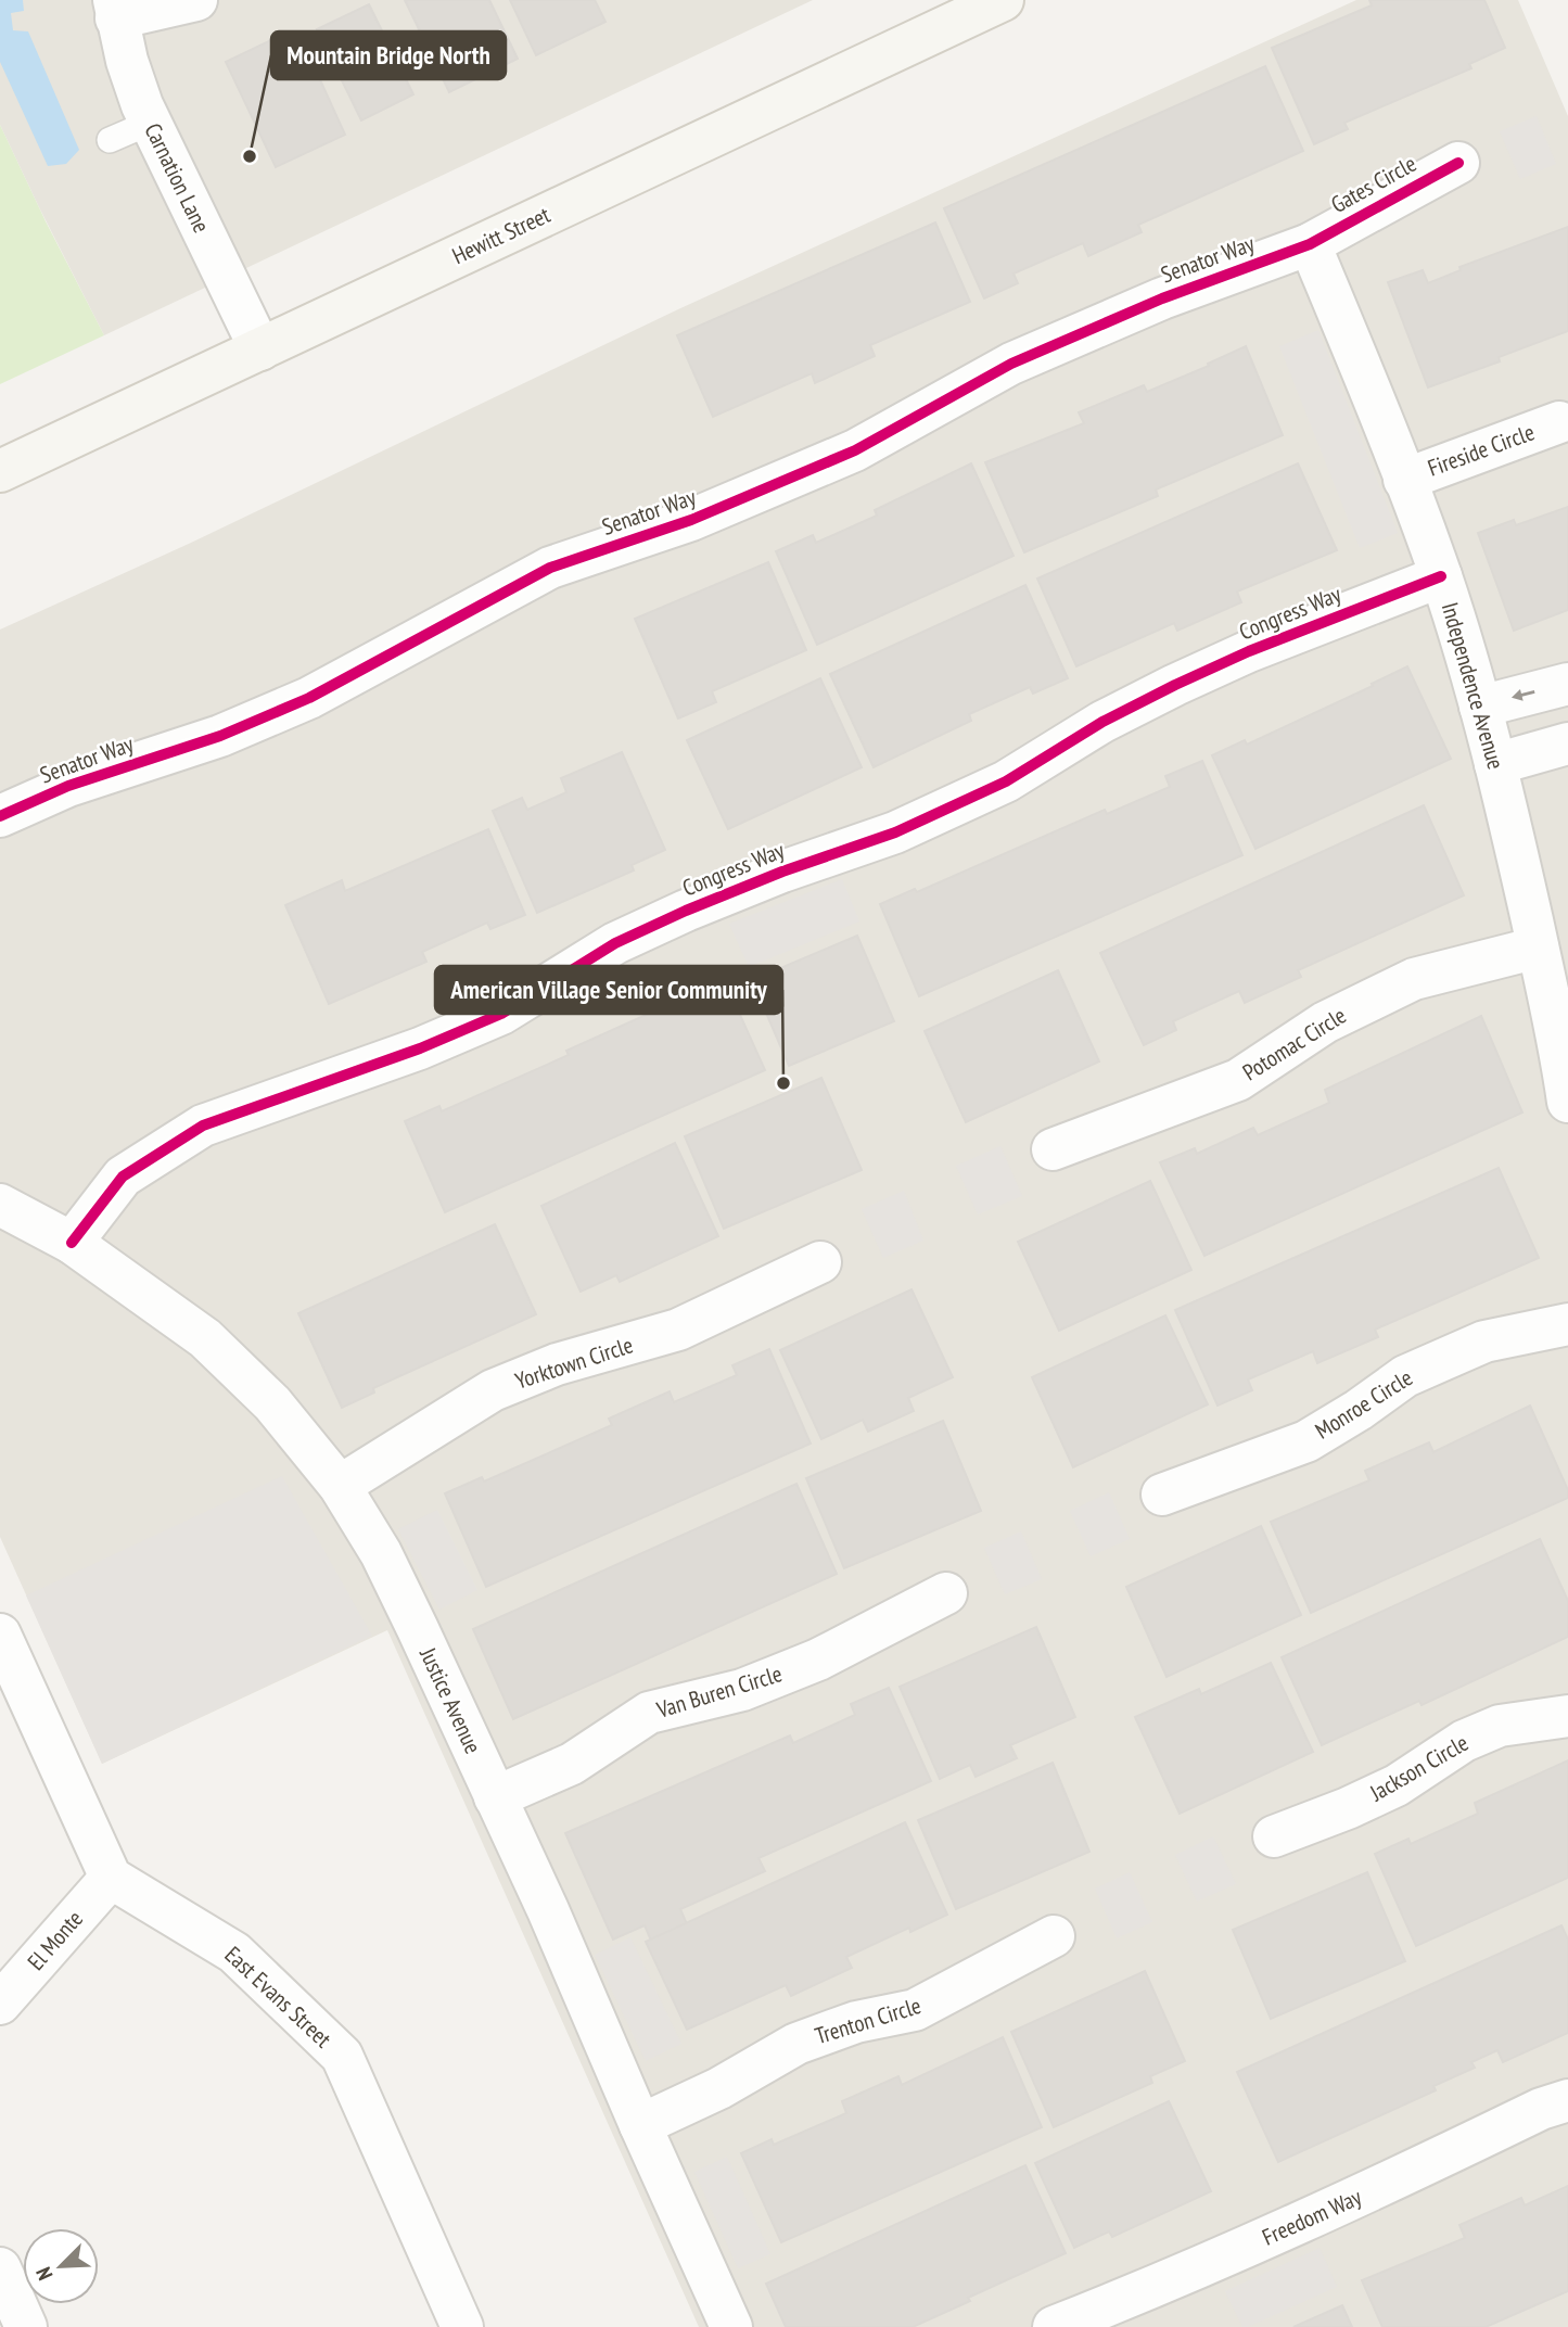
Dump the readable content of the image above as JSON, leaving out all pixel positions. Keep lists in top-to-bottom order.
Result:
{
  "streets": {
    "street": [
      "Carnation Lane",
      "Gates Circle",
      "Hewitt Street",
      "Senator Way",
      "Fireside Circle",
      "Congress Way",
      "Independence Avenue",
      "Potomac Circle",
      "Yorktown Circle",
      "Monroe Circle",
      "Van Buren Circle",
      "Justice Avenue",
      "Jackson Circle",
      "El Monte",
      "East Evans Street",
      "Trenton Circle",
      "Freedom Way"
    ]
  },
  "crossings": [
    ["Carnation Lane", "Hewitt Street"],
    ["Gates Circle", "Senator Way"],
    ["Gates Circle", "Independence Avenue"],
    ["Senator Way", "Independence Avenue"],
    ["Fireside Circle", "Independence Avenue"],
    ["Congress Way", "Independence Avenue"],
    ["Congress Way", "Justice Avenue"],
    ["Independence Avenue", "Potomac Circle"],
    ["Yorktown Circle", "Justice Avenue"],
    ["Van Buren Circle", "Justice Avenue"],
    ["Justice Avenue", "Trenton Circle"],
    ["El Monte", "East Evans Street"]
  ],
  "places": ["Mountain Bridge North", "American Village Senior Community"],
  "north": "bottom left"
}
